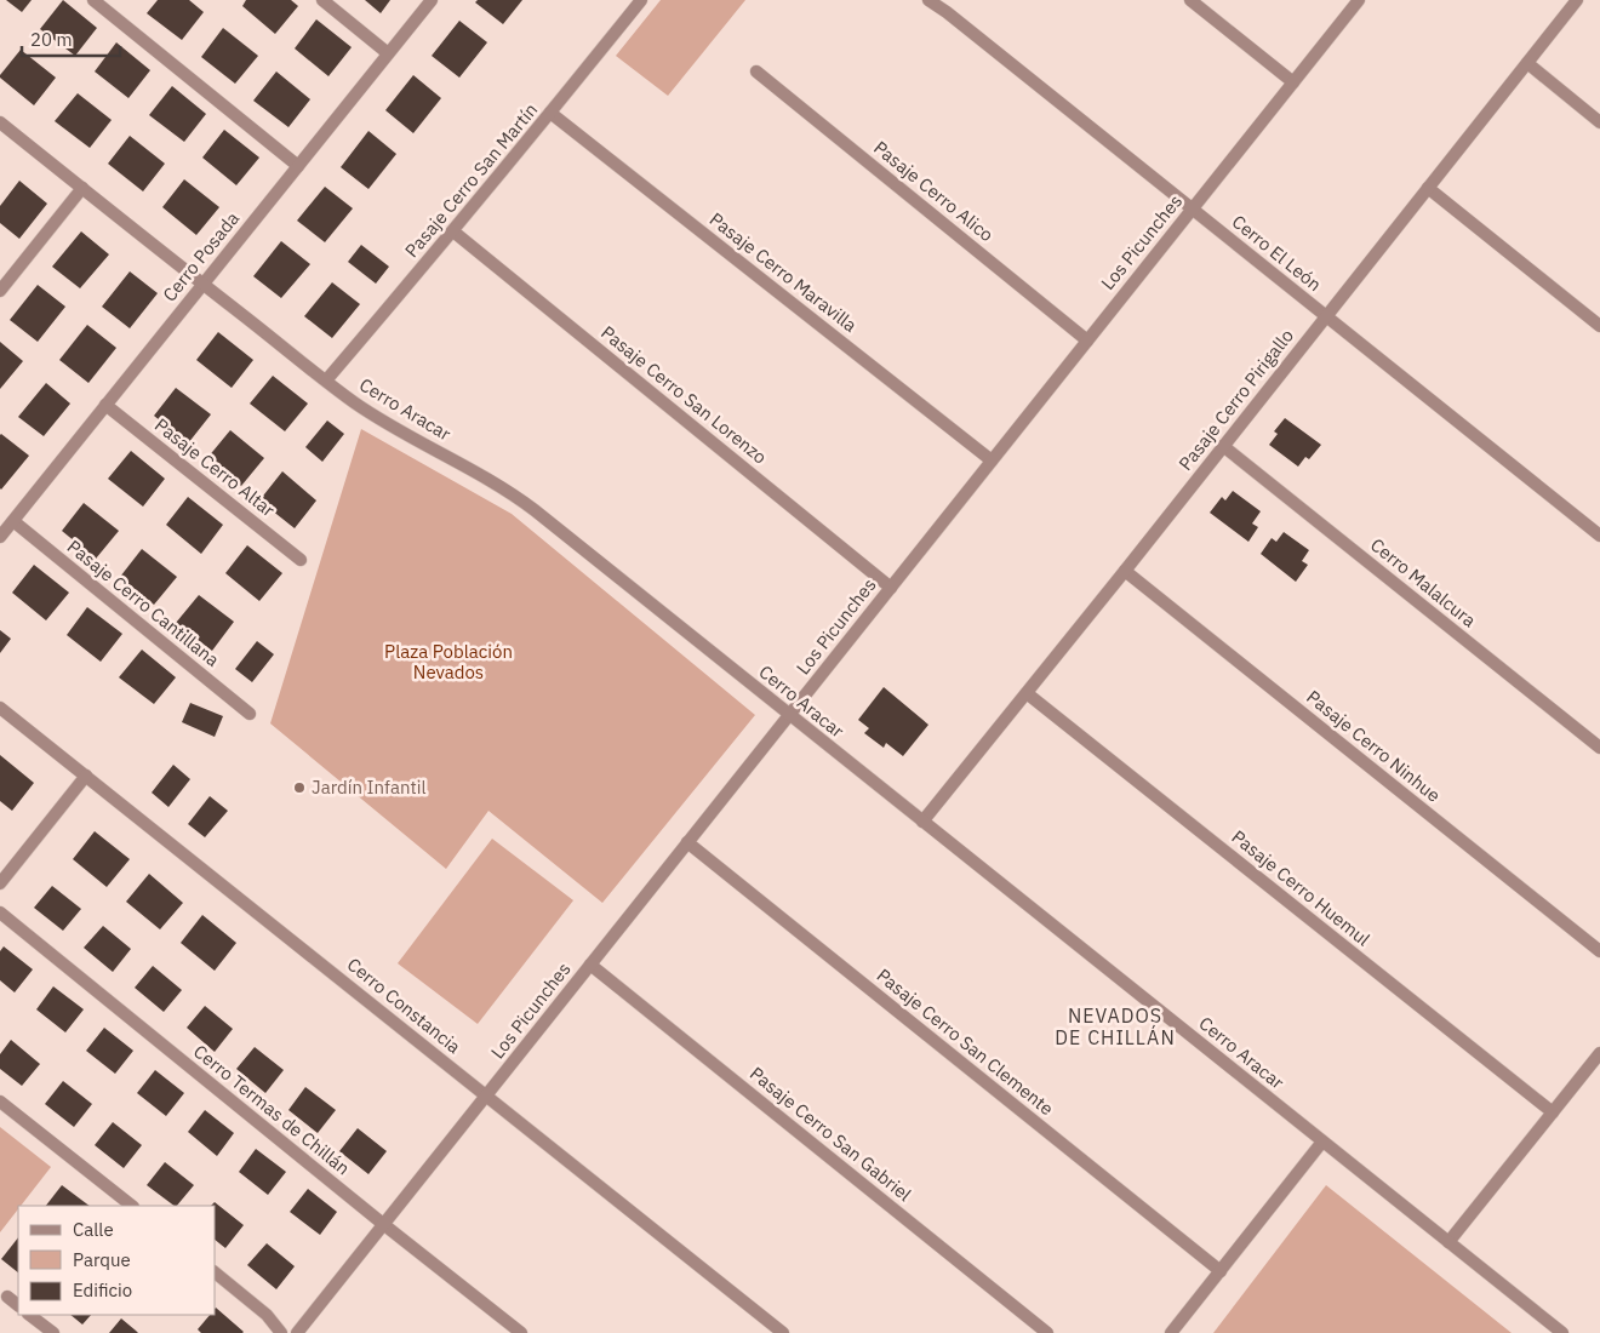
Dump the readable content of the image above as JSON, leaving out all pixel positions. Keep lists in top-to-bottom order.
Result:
{
  "streets": {
    "street": [
      "Pasaje Cerro San Martín",
      "Pasaje Cerro Alico",
      "Los Picunches",
      "Cerro El León",
      "Cerro Posada",
      "Pasaje Cerro Maravilla",
      "Pasaje Cerro San Lorenzo",
      "Pasaje Cerro Pirigallo",
      "Cerro Aracar",
      "Pasaje Cerro Altar",
      "Cerro Malalcura",
      "Pasaje Cerro Cantillana",
      "Pasaje Cerro Ninhue",
      "Pasaje Cerro Huemul",
      "Cerro Constancia",
      "Pasaje Cerro San Clemente",
      "Cerro Termas de Chillán",
      "Pasaje Cerro San Gabriel"
    ]
  },
  "crossings": [
    ["Pasaje Cerro San Martín", "Pasaje Cerro Maravilla"],
    ["Pasaje Cerro San Martín", "Pasaje Cerro San Lorenzo"],
    ["Pasaje Cerro San Martín", "Cerro Aracar"],
    ["Pasaje Cerro Alico", "Los Picunches"],
    ["Los Picunches", "Cerro El León"],
    ["Los Picunches", "Pasaje Cerro Maravilla"],
    ["Los Picunches", "Pasaje Cerro San Lorenzo"],
    ["Los Picunches", "Cerro Aracar"],
    ["Los Picunches", "Cerro Constancia"],
    ["Los Picunches", "Pasaje Cerro San Clemente"],
    ["Los Picunches", "Cerro Termas de Chillán"],
    ["Los Picunches", "Pasaje Cerro San Gabriel"],
    ["Cerro El León", "Pasaje Cerro Pirigallo"],
    ["Cerro Posada", "Cerro Aracar"],
    ["Cerro Posada", "Pasaje Cerro Altar"],
    ["Cerro Posada", "Pasaje Cerro Cantillana"],
    ["Pasaje Cerro Pirigallo", "Cerro Aracar"],
    ["Pasaje Cerro Pirigallo", "Cerro Malalcura"],
    ["Pasaje Cerro Pirigallo", "Pasaje Cerro Ninhue"],
    ["Pasaje Cerro Pirigallo", "Pasaje Cerro Huemul"]
  ],
  "districts": ["NEVADOS DE CHILLÁN"],
  "parks": ["Plaza Población Nevados"],
  "places": ["Jardín Infantil"],
  "legend": ["Calle", "Parque", "Edificio"],
  "scale_bar": "20 m"
}
